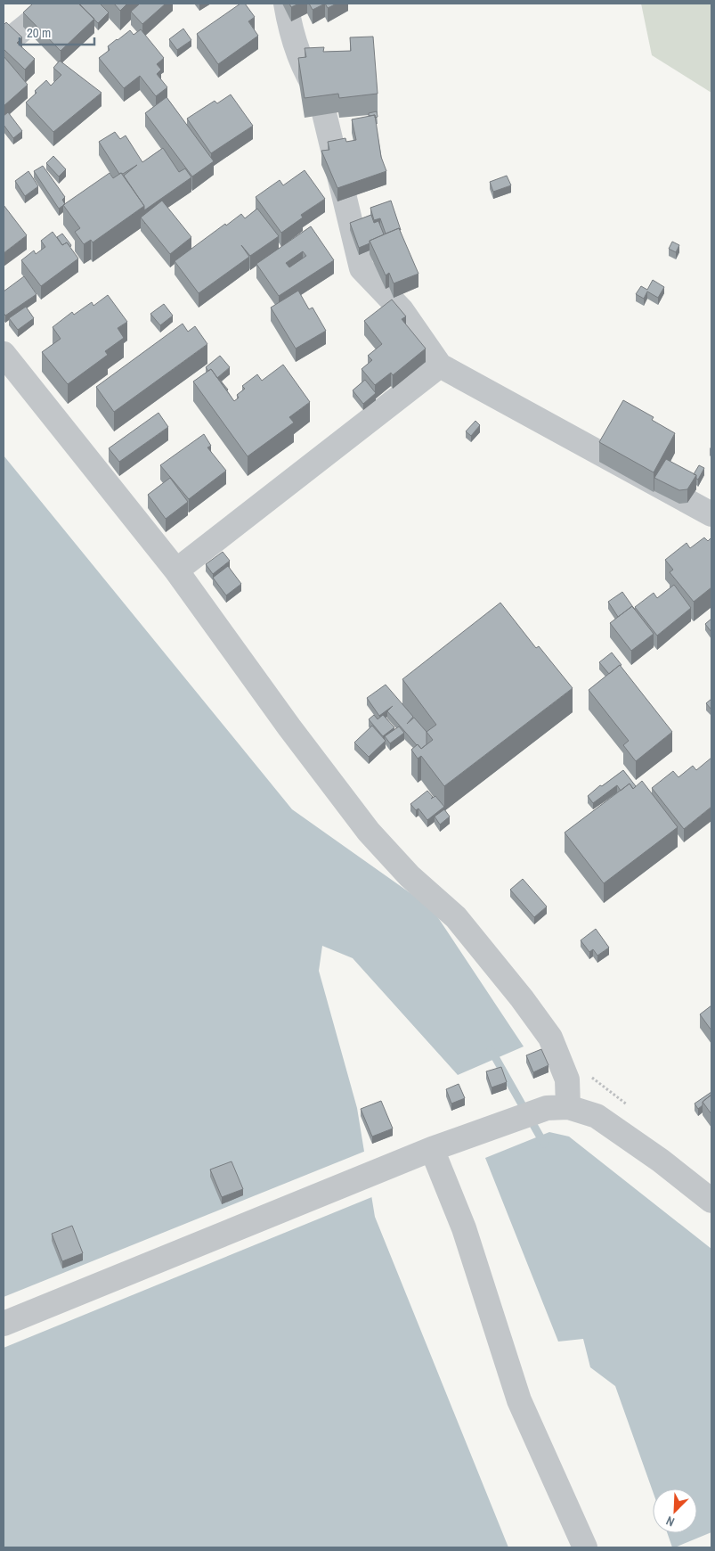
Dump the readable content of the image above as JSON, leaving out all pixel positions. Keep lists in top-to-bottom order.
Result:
{
  "scale_bar": "20 m",
  "north": "bottom left"
}
